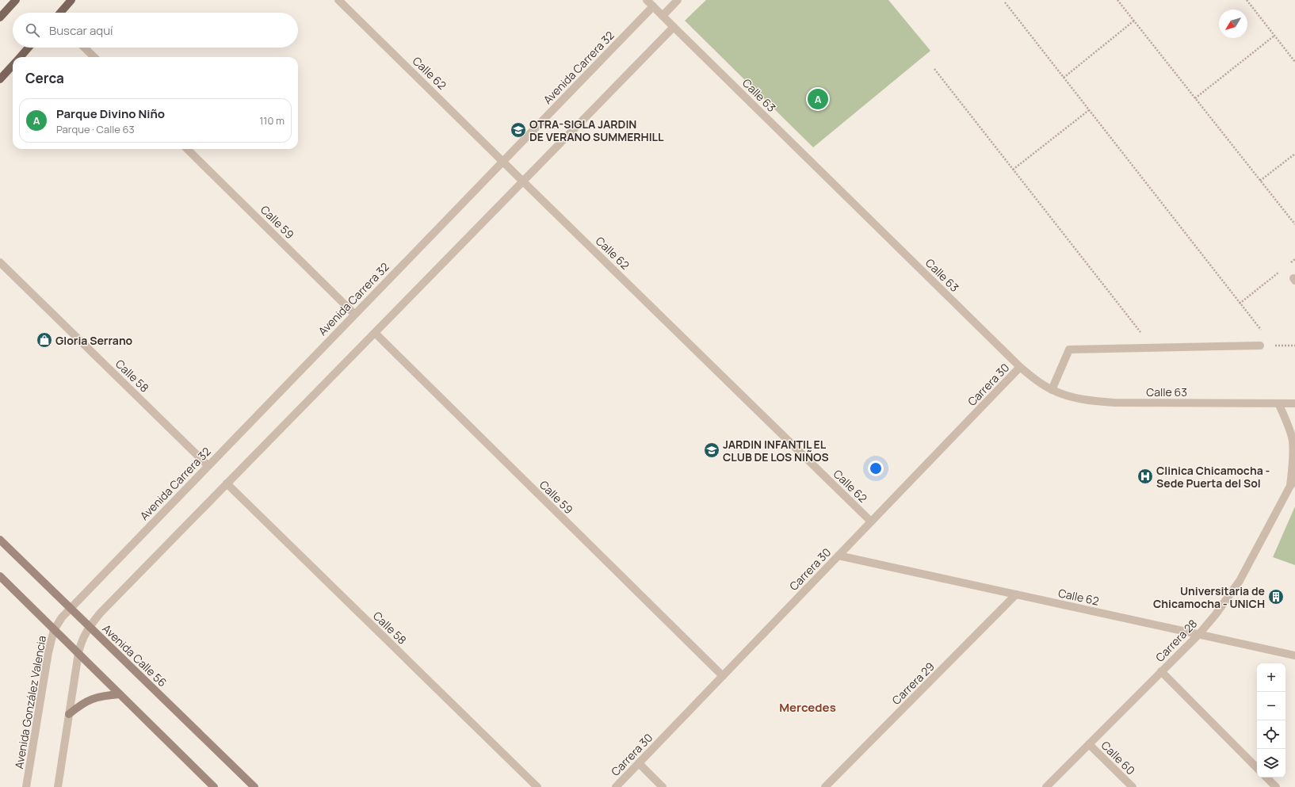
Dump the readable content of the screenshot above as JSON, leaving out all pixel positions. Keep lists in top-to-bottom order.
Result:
{
  "streets": {
    "main road": ["Avenida Calle 56"],
    "street": [
      "Avenida Carrera 32",
      "Calle 62",
      "Calle 63",
      "Calle 59",
      "Calle 58",
      "Carrera 30",
      "Carrera 28",
      "Carrera 29",
      "Avenida González Valencia",
      "Calle 60"
    ]
  },
  "crossings": [
    ["Avenida Carrera 32", "Calle 62"],
    ["Avenida Carrera 32", "Calle 63"],
    ["Avenida Carrera 32", "Calle 59"],
    ["Avenida Carrera 32", "Calle 58"],
    ["Avenida Carrera 32", "Avenida Calle 56"],
    ["Avenida Carrera 32", "Avenida González Valencia"],
    ["Calle 62", "Carrera 30"],
    ["Calle 62", "Carrera 28"],
    ["Calle 62", "Carrera 29"],
    ["Calle 63", "Carrera 30"],
    ["Calle 63", "Carrera 28"],
    ["Calle 59", "Carrera 30"],
    ["Carrera 28", "Calle 60"],
    ["Avenida Calle 56", "Avenida González Valencia"]
  ],
  "districts": ["Mercedes"],
  "places": {
    "school or university": ["OTRA-SIGLA JARDIN DE VERANO SUMMERHILL", "JARDIN INFANTIL EL CLUB DE LOS NIÑOS"],
    "shop": ["Gloria Serrano"],
    "hospital": ["Clinica Chicamocha - Sede Puerta del Sol"],
    "building": ["Universitaria de Chicamocha - UNICH"]
  },
  "north": "bottom left",
  "page": {
    "search": "Buscar aquí",
    "heading": "Cerca",
    "pins": "A",
    "list": [
      {
        "mark": "A",
        "name": "Parque Divino Niño",
        "note": "Parque · Calle 63",
        "value": "110 m"
      }
    ],
    "map_buttons": ["+", "−"]
  }
}
